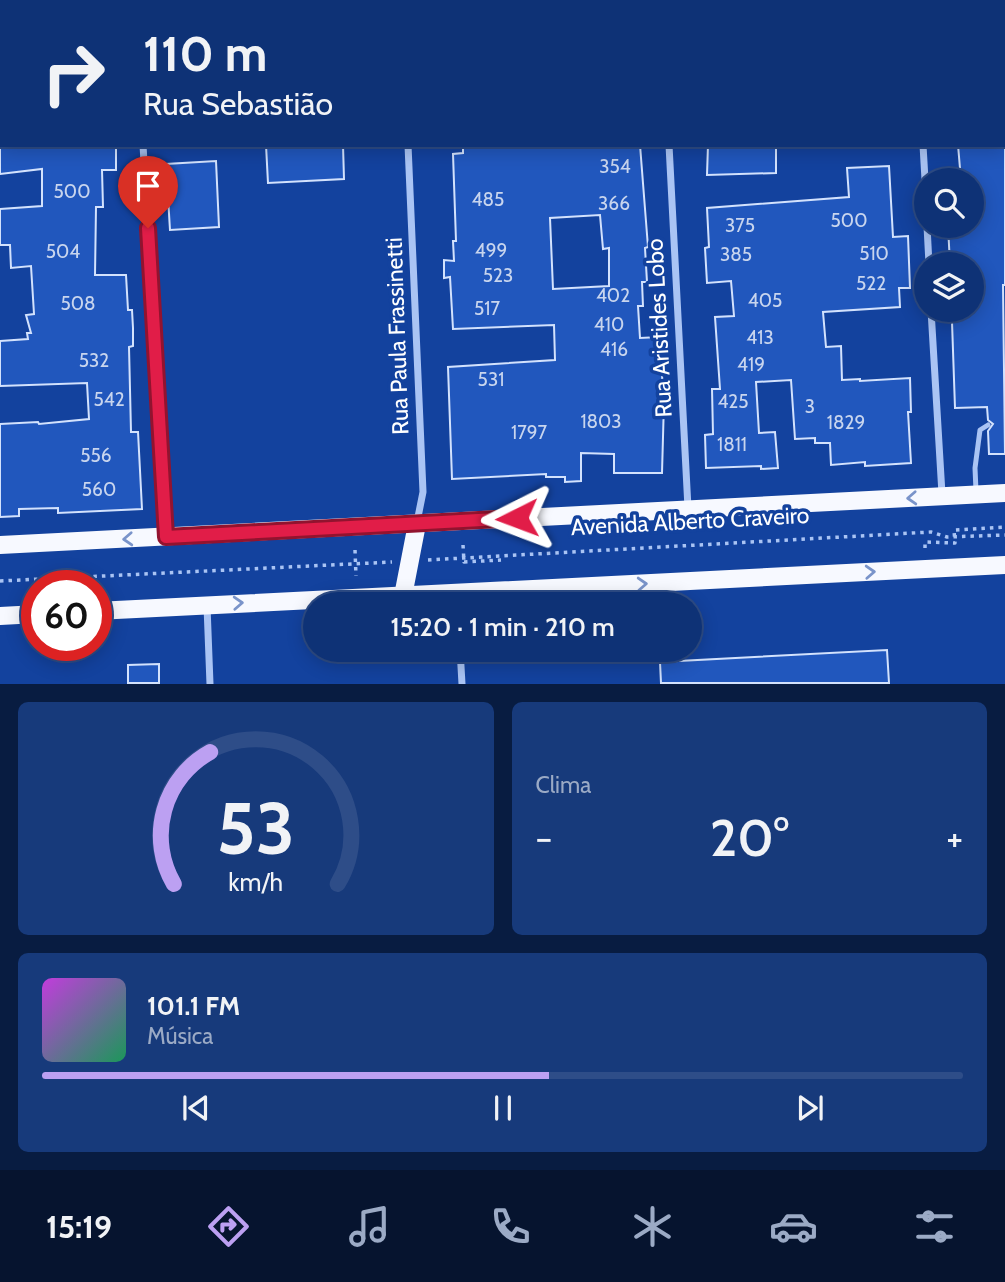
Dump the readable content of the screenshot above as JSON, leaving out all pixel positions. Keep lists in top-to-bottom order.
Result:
{
  "streets": {
    "main road": ["Avenida Alberto Craveiro"],
    "street": ["Rua Aristides Lobo", "Rua Paula Frassinetti"]
  },
  "crossings": [
    ["Rua Aristides Lobo", "Avenida Alberto Craveiro"],
    ["Rua Paula Frassinetti", "Avenida Alberto Craveiro"]
  ],
  "house_numbers": [
    "354",
    "500",
    "485",
    "366",
    "500",
    "375",
    "499",
    "504",
    "510",
    "385",
    "523",
    "522",
    "402",
    "405",
    "508",
    "517",
    "410",
    "413",
    "416",
    "532",
    "419",
    "531",
    "542",
    "425",
    "3",
    "1803",
    "1829",
    "1797",
    "1811",
    "556",
    "560"
  ],
  "page": {
    "turn": ["110 m", "Rua Sebastião"],
    "limit": "60",
    "trip": "15:20 · 1 min · 210 m",
    "tile": "Clima",
    "heat": ["−", "20°", "+"],
    "song": ["101.1 FM", "Música"],
    "tabs": "15:19",
    "gauge": ["53", "km/h"]
  }
}
